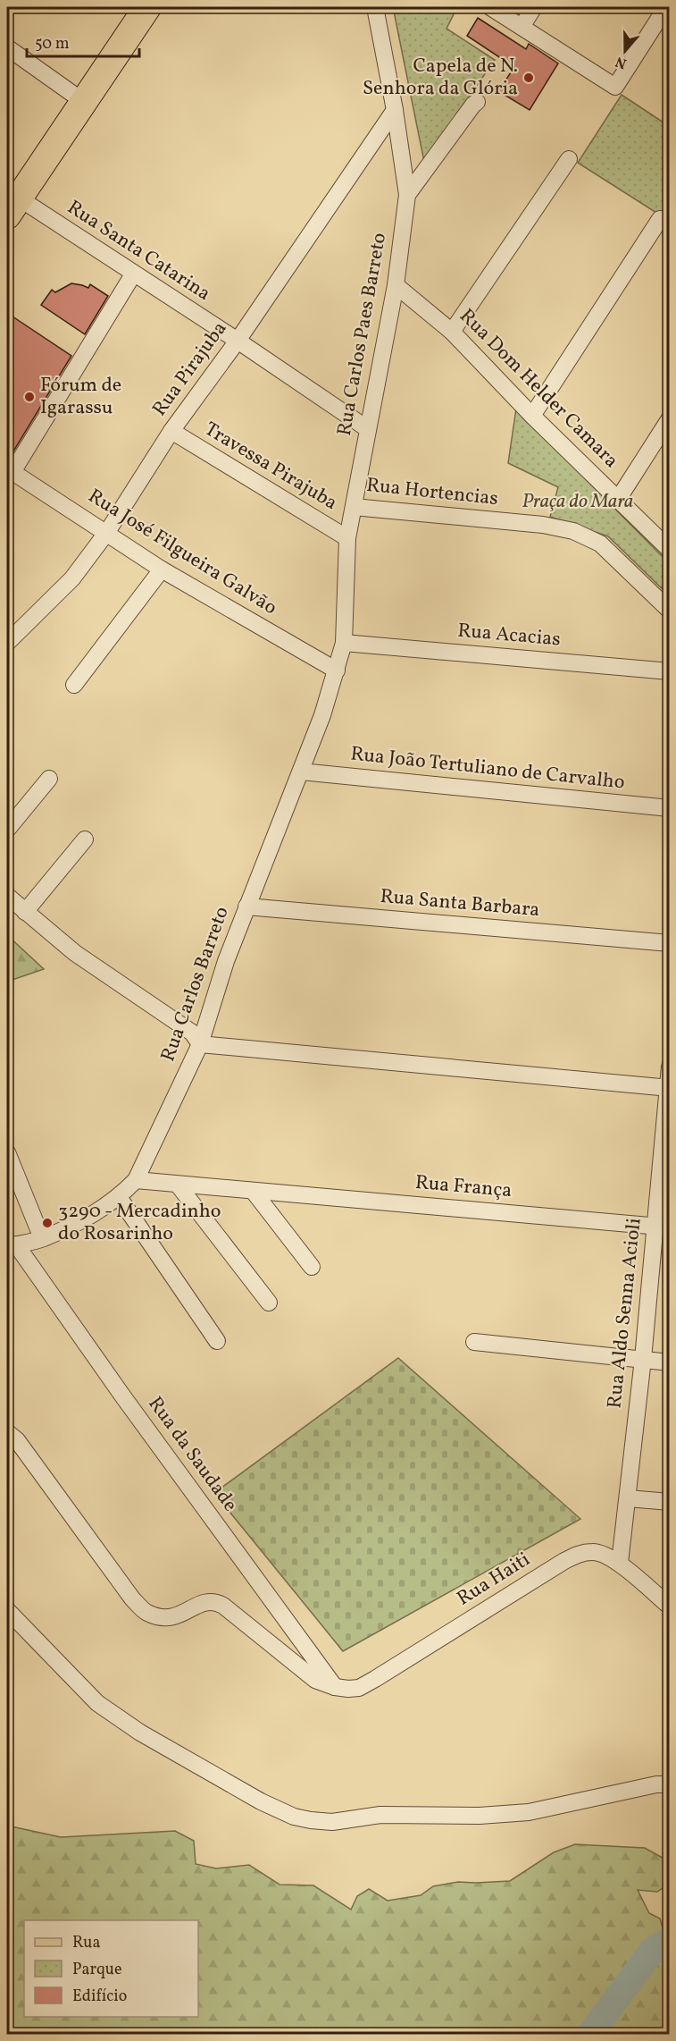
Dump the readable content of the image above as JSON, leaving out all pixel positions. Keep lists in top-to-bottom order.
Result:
{
  "streets": {
    "street": [
      "Rua Santa Catarina",
      "Rua Carlos Paes Barreto",
      "Rua Pirajuba",
      "Rua Dom Helder Camara",
      "Travessa Pirajuba",
      "Rua Hortencias",
      "Rua José Filgueira Galvão",
      "Rua Acacias",
      "Rua João Tertuliano de Carvalho",
      "Rua Santa Barbara",
      "Rua Carlos Barreto",
      "Rua França",
      "Rua Aldo Senna Acioli",
      "Rua da Saudade",
      "Rua Haiti"
    ]
  },
  "crossings": [
    ["Rua Santa Catarina", "Rua Carlos Paes Barreto"],
    ["Rua Santa Catarina", "Rua Pirajuba"],
    ["Rua Carlos Paes Barreto", "Rua Pirajuba"],
    ["Rua Carlos Paes Barreto", "Rua Dom Helder Camara"],
    ["Rua Carlos Paes Barreto", "Travessa Pirajuba"],
    ["Rua Carlos Paes Barreto", "Rua Hortencias"],
    ["Rua Carlos Paes Barreto", "Rua José Filgueira Galvão"],
    ["Rua Carlos Paes Barreto", "Rua Acacias"],
    ["Rua Carlos Paes Barreto", "Rua Carlos Barreto"],
    ["Rua Pirajuba", "Travessa Pirajuba"],
    ["Rua Pirajuba", "Rua José Filgueira Galvão"],
    ["Rua José Filgueira Galvão", "Rua Carlos Barreto"],
    ["Rua João Tertuliano de Carvalho", "Rua Carlos Barreto"],
    ["Rua Santa Barbara", "Rua Carlos Barreto"],
    ["Rua Carlos Barreto", "Rua França"],
    ["Rua Carlos Barreto", "Rua da Saudade"],
    ["Rua França", "Rua Aldo Senna Acioli"],
    ["Rua Aldo Senna Acioli", "Rua Haiti"],
    ["Rua da Saudade", "Rua Haiti"]
  ],
  "parks": ["Praça do Mara"],
  "places": ["Capela de N. Senhora da Glória", "Fórum de Igarassu", "3290 - Mercadinho do Rosarinho"],
  "legend": ["Rua", "Parque", "Edifício"],
  "scale_bar": "50 m",
  "north": "bottom"
}
